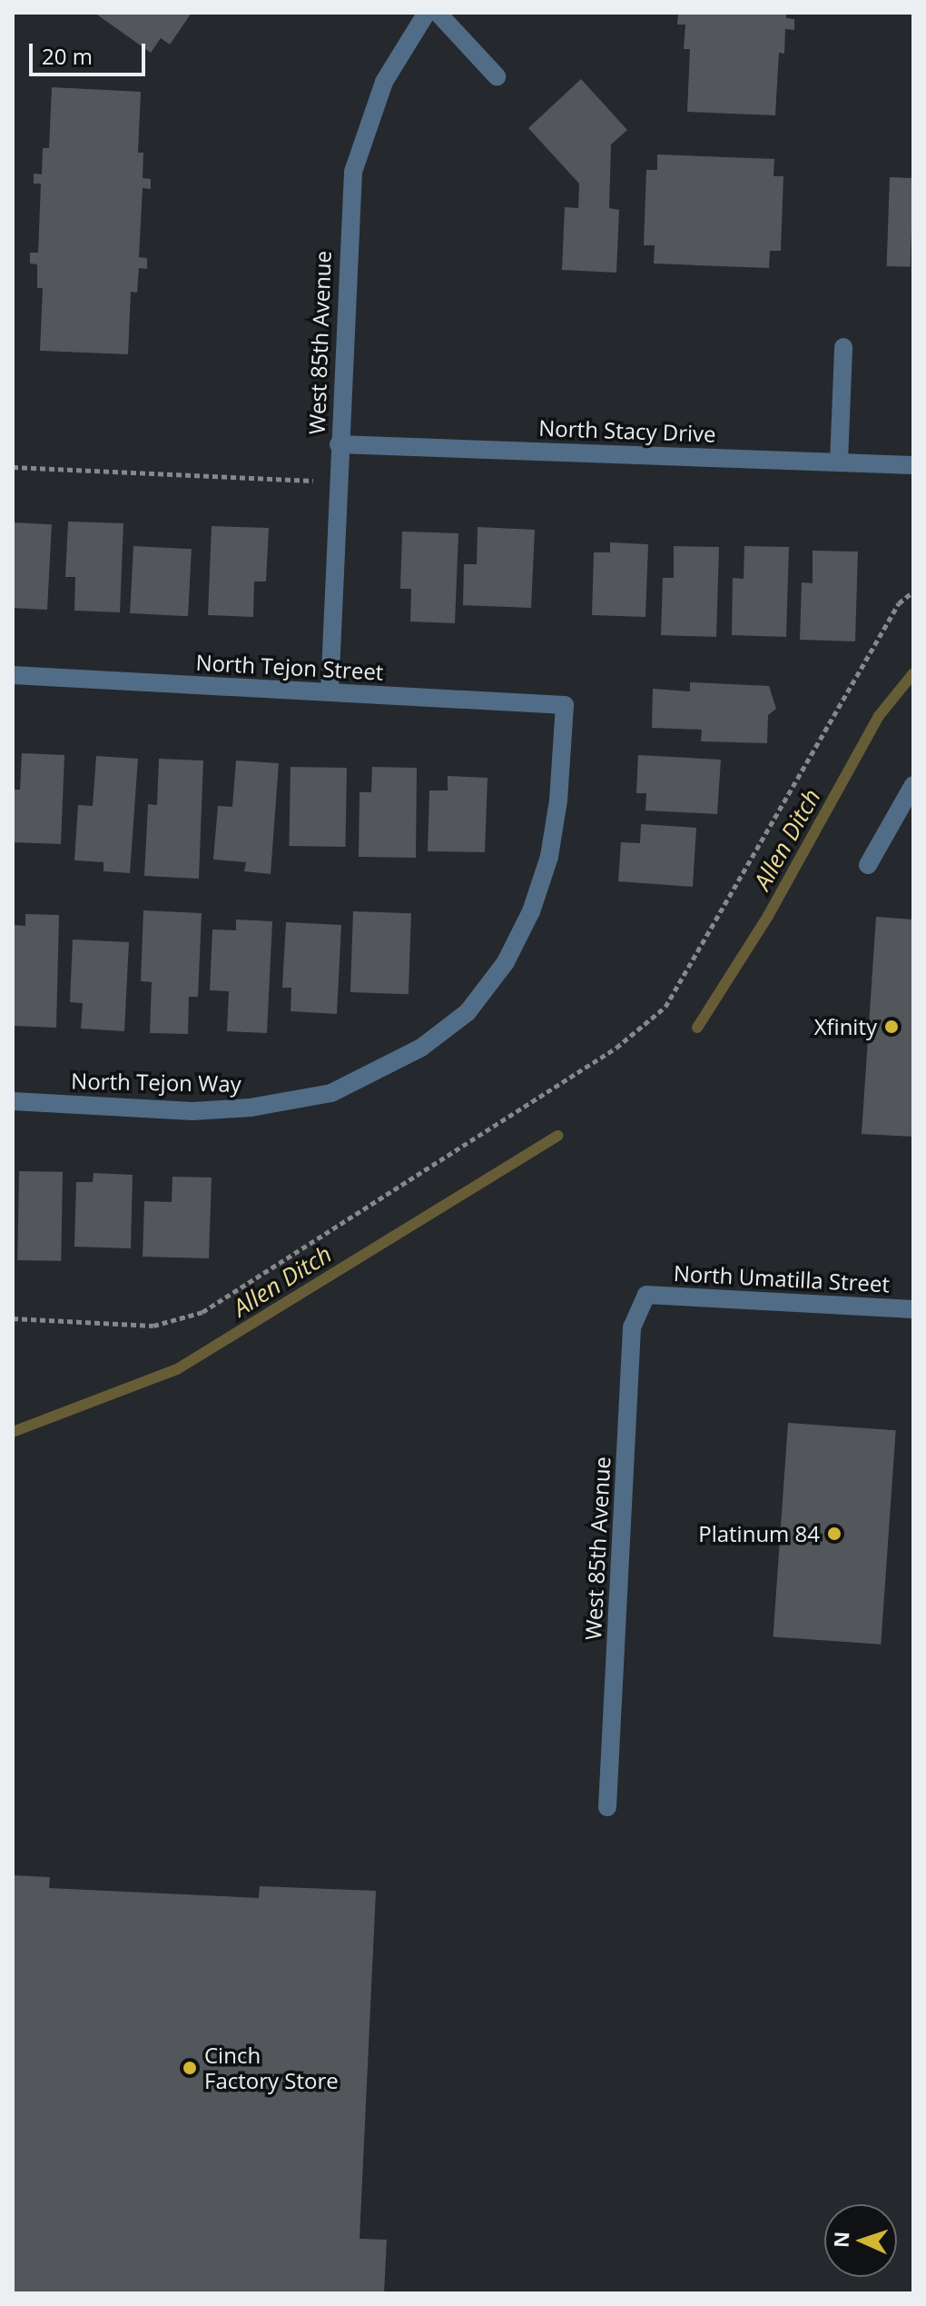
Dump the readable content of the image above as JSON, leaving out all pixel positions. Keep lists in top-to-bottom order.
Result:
{
  "streets": {
    "street": [
      "West 85th Avenue",
      "North Stacy Drive",
      "North Tejon Street",
      "North Tejon Way",
      "North Umatilla Street"
    ]
  },
  "crossings": [
    ["West 85th Avenue", "North Stacy Drive"],
    ["West 85th Avenue", "North Tejon Street"],
    ["West 85th Avenue", "North Umatilla Street"],
    ["North Tejon Street", "North Tejon Way"]
  ],
  "water": ["Allen Ditch"],
  "places": ["Xfinity", "Platinum 84", "Cinch Factory Store"],
  "scale_bar": "20 m",
  "north": "left"
}
